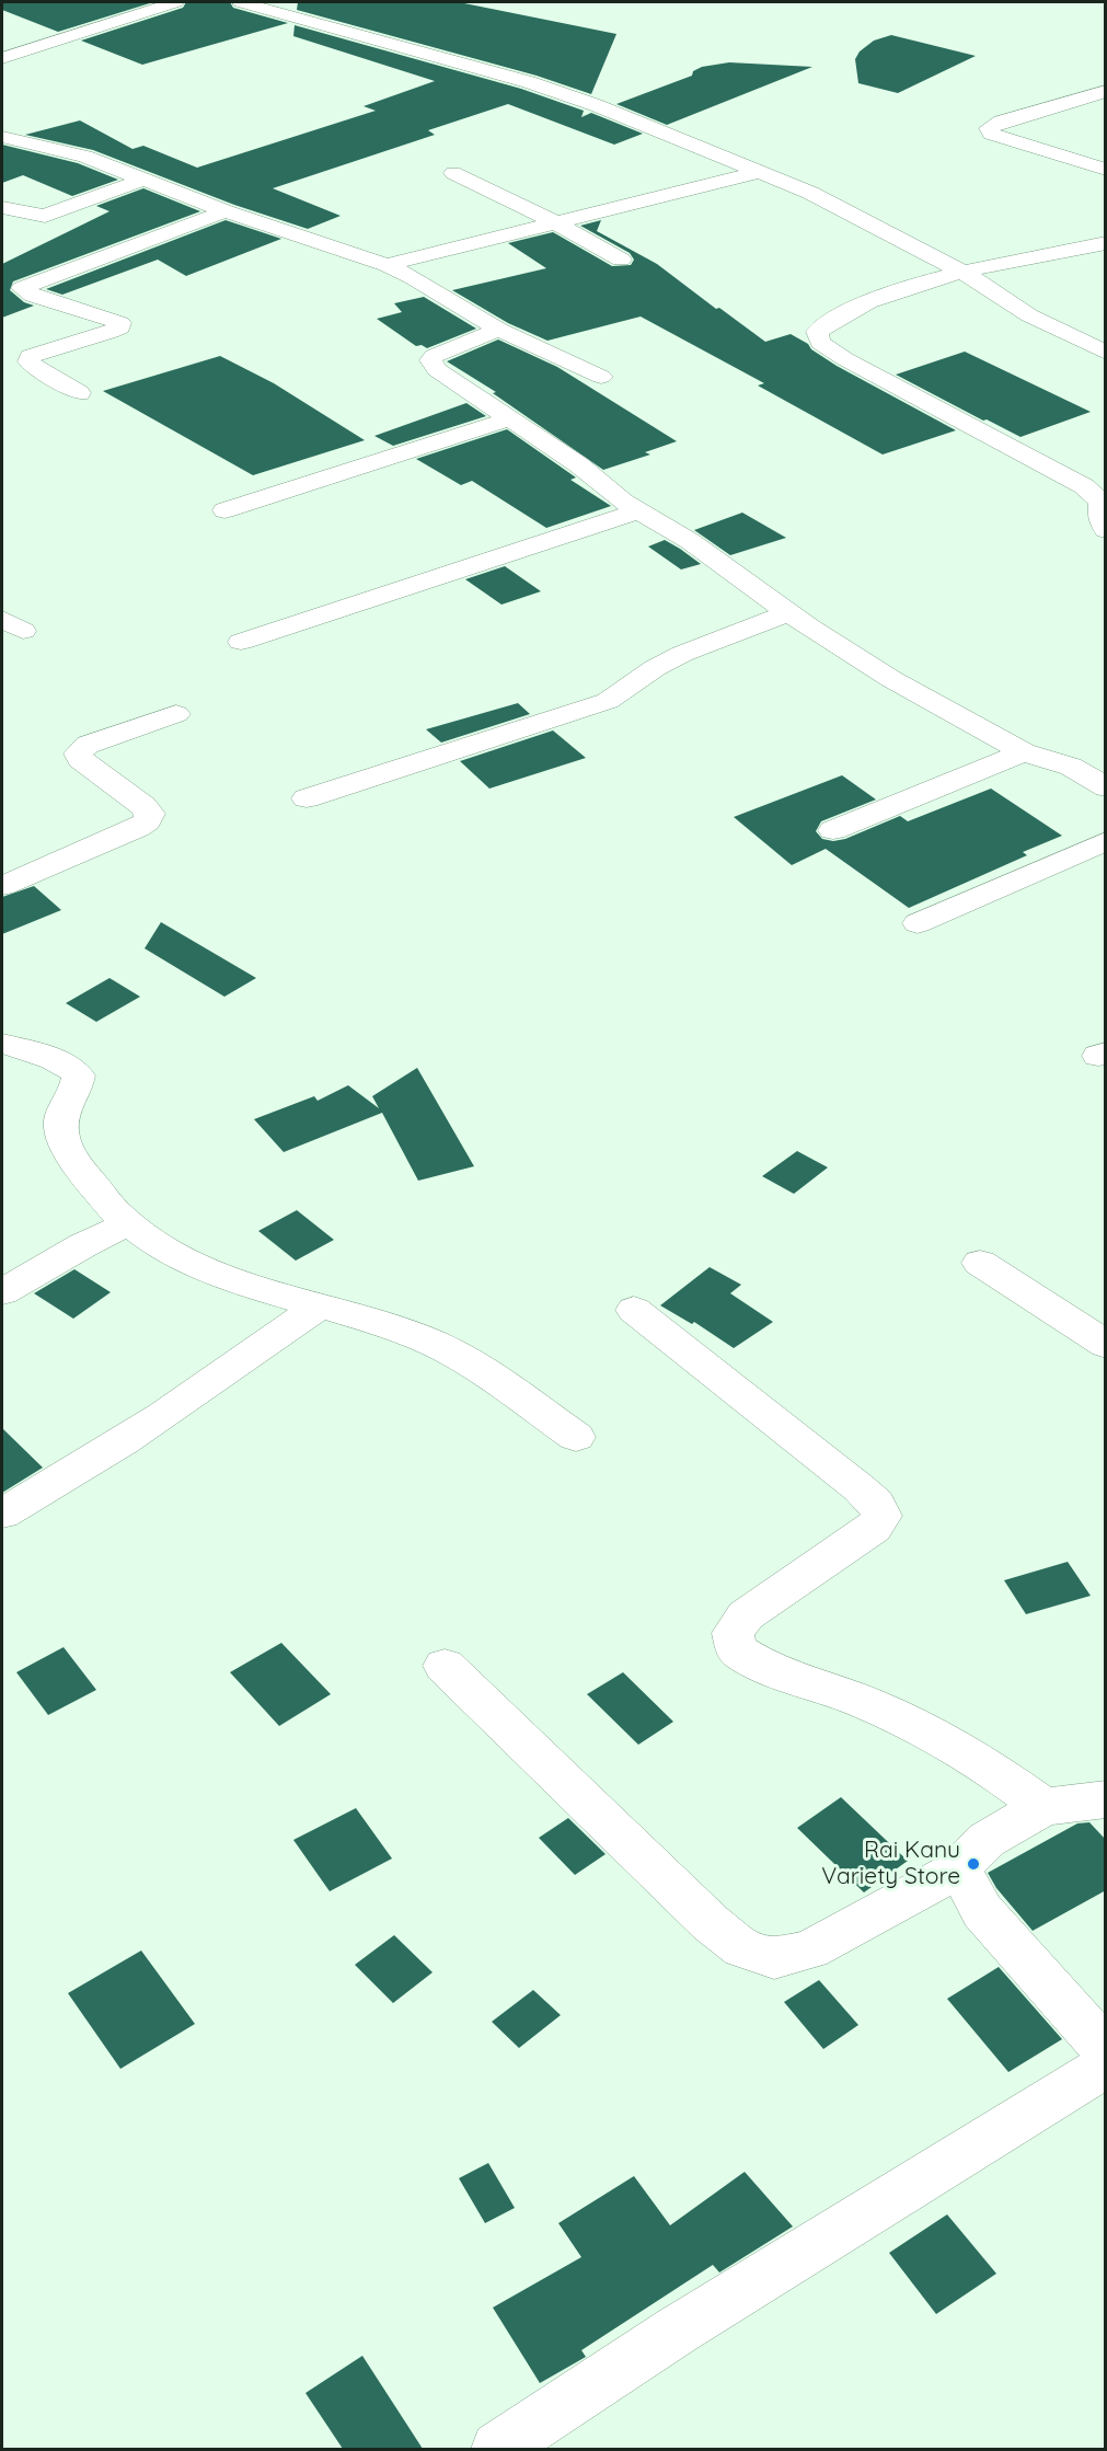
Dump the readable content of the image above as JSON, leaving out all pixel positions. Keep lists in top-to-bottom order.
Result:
{
  "places": ["Rai Kanu Variety Store"]
}
